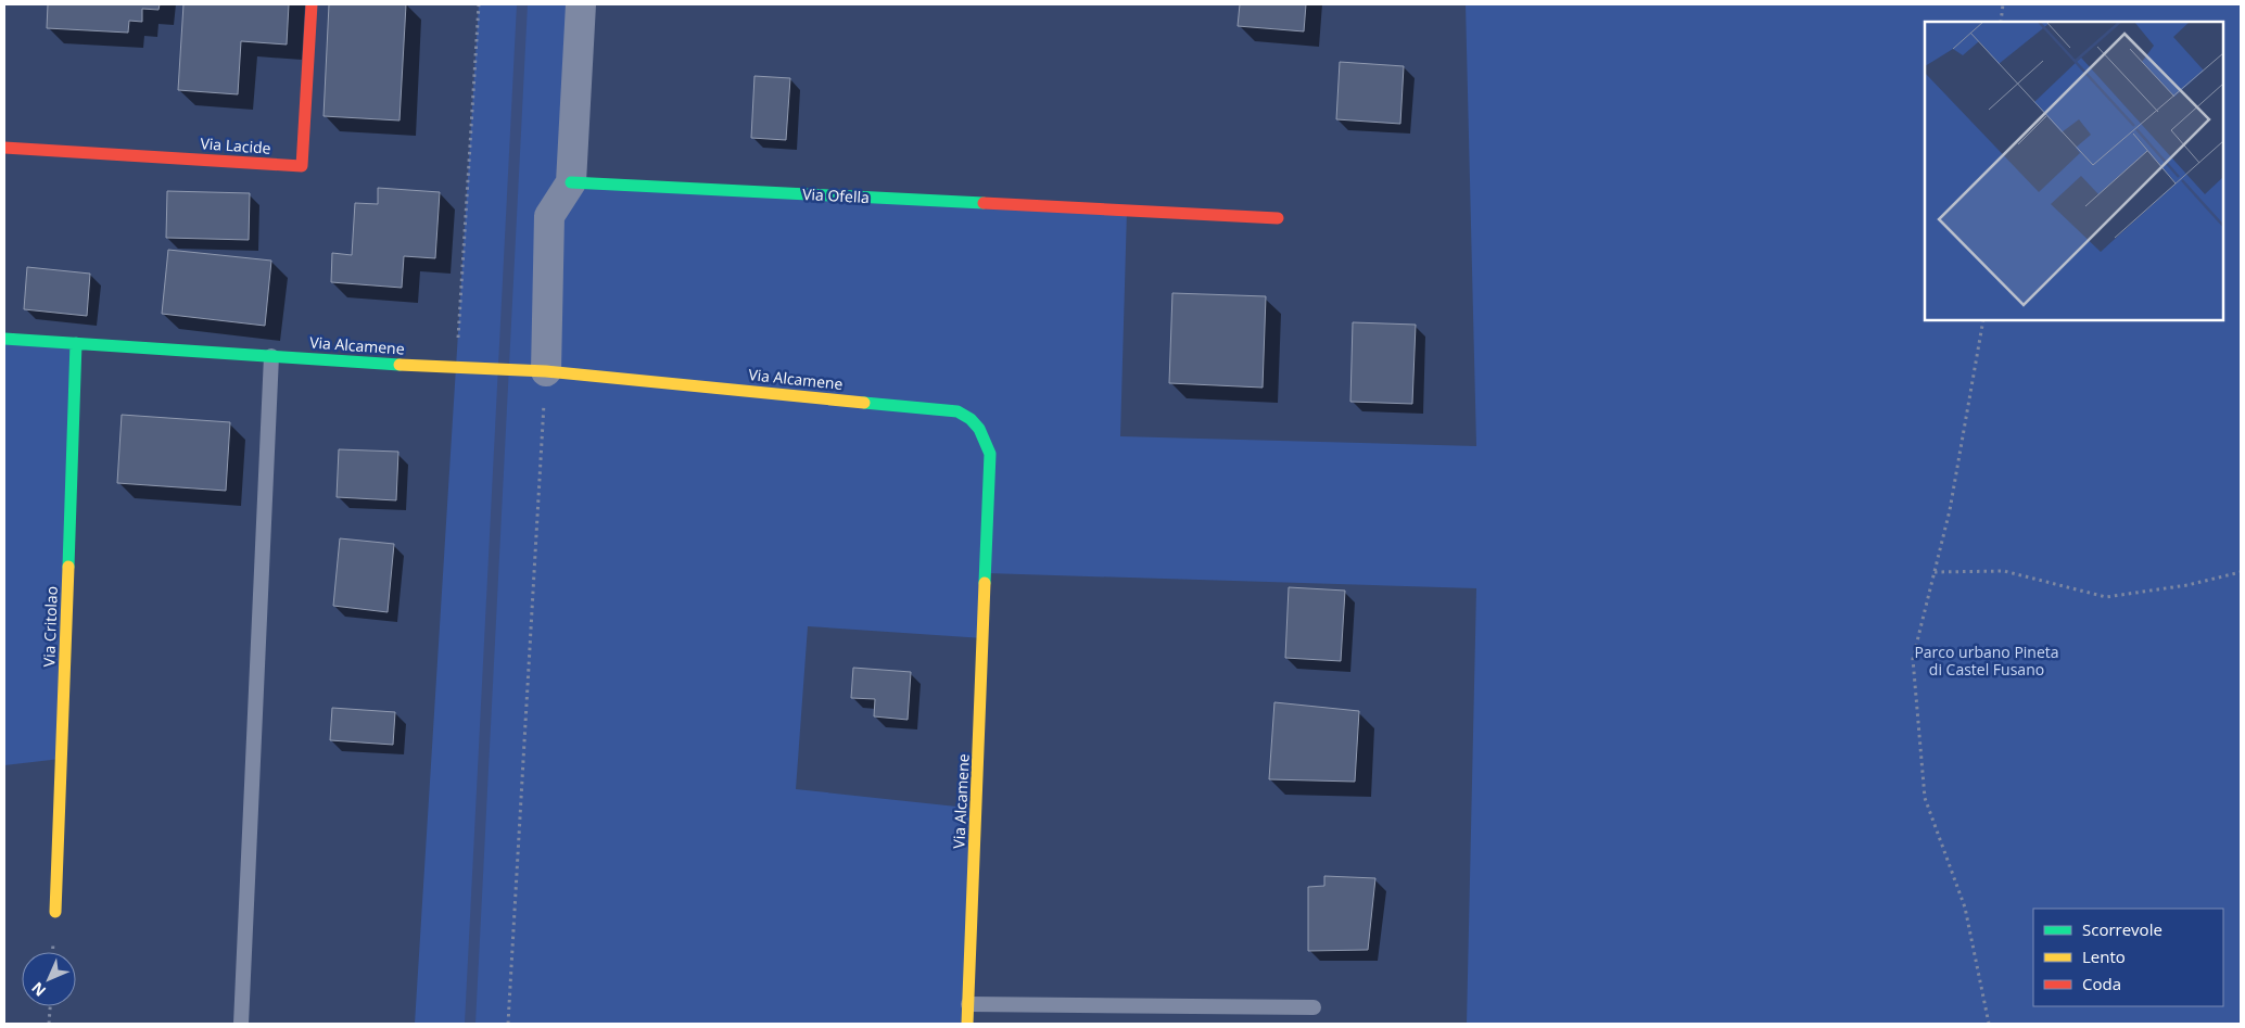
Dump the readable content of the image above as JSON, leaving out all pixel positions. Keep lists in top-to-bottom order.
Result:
{
  "streets": {
    "street": [
      "Via Lacide",
      "Via Ofella",
      "Via Alcamene",
      "Via Critolao"
    ]
  },
  "crossings": [
    ["Via Alcamene", "Via Critolao"]
  ],
  "parks": ["Parco urbano Pineta di Castel Fusano"],
  "legend": ["Scorrevole", "Lento", "Coda"],
  "north": "bottom left"
}
